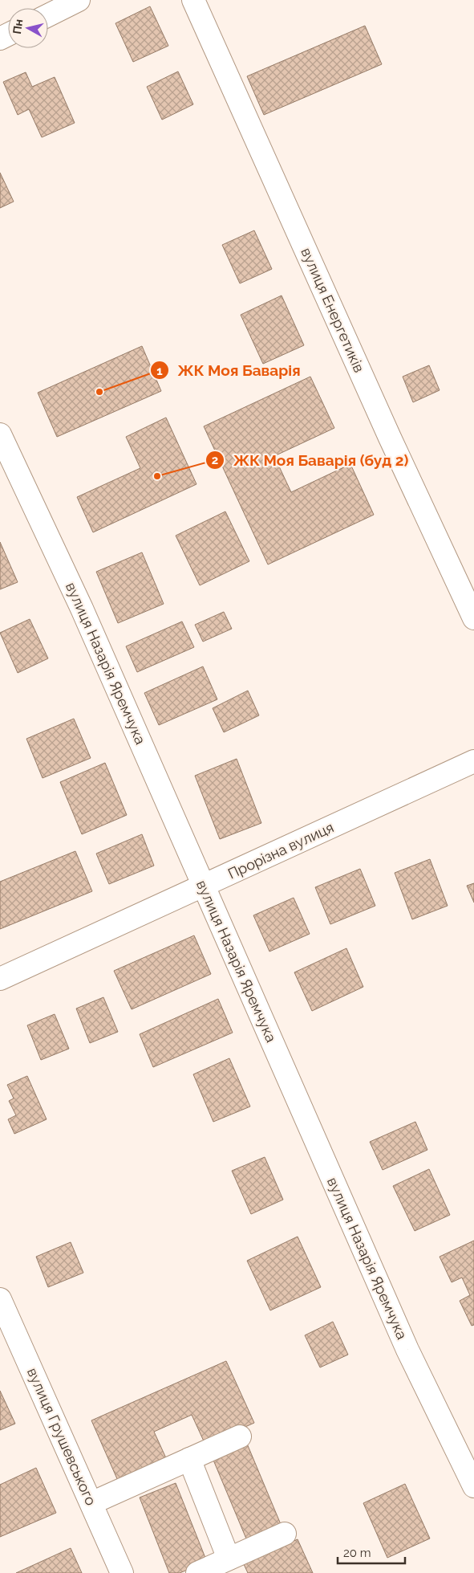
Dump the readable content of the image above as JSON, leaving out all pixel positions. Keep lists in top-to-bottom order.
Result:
{
  "streets": {
    "street": [
      "вулиця Енергетиків",
      "вулиця Назарія Яремчука",
      "Прорізна вулиця",
      "вулиця Грушевського"
    ]
  },
  "crossings": [
    ["вулиця Назарія Яремчука", "Прорізна вулиця"]
  ],
  "places": ["ЖК Моя Баварія", "ЖК Моя Баварія (буд 2)"],
  "scale_bar": "20 m",
  "north": "left"
}
